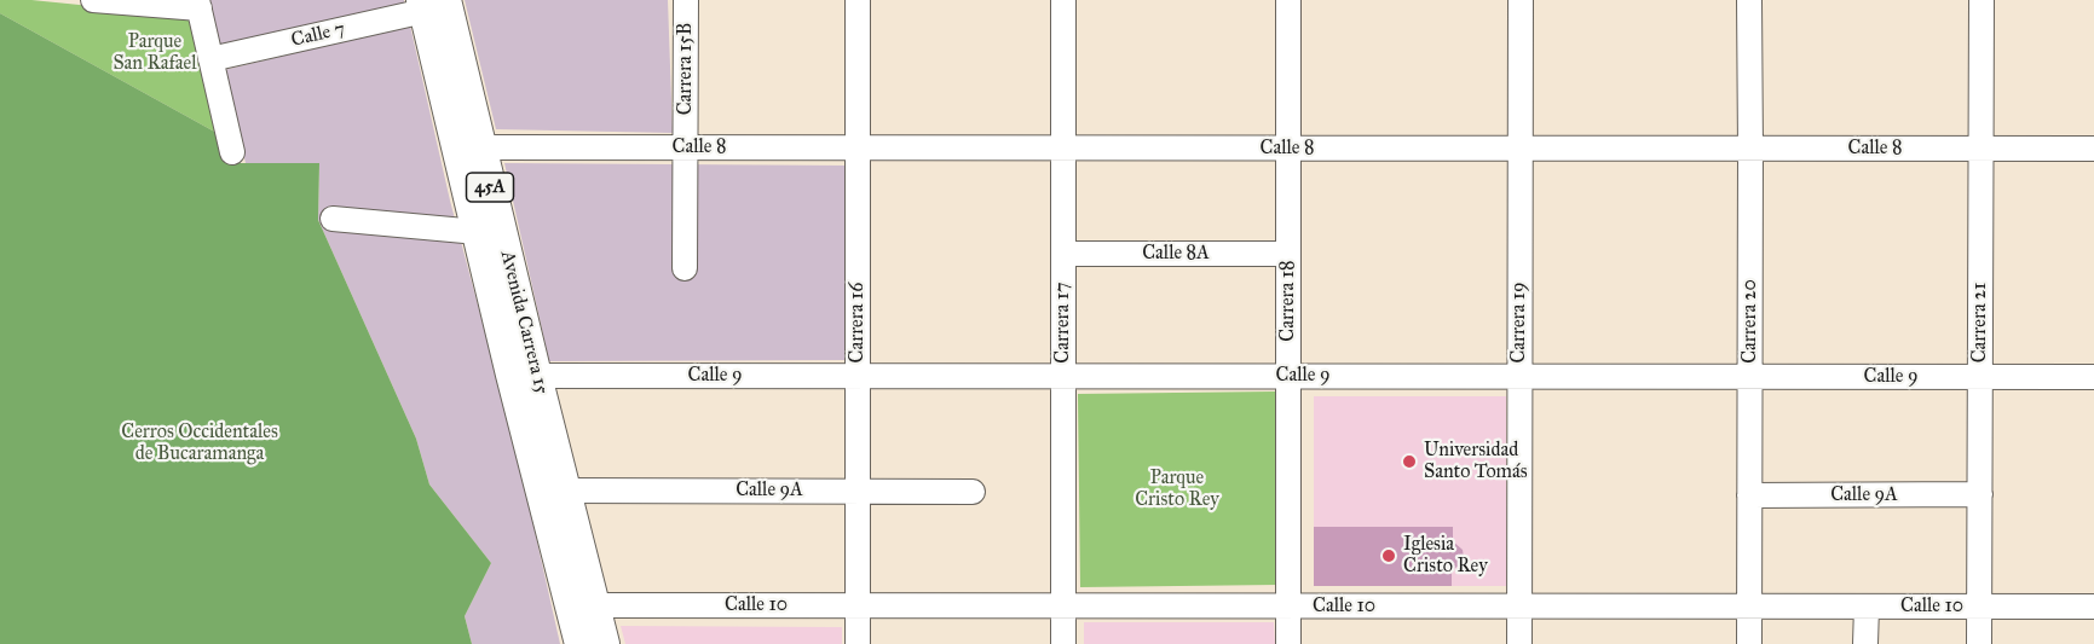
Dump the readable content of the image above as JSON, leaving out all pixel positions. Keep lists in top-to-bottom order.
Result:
{
  "streets": {
    "main road": ["45A", "Avenida Carrera 15"],
    "street": [
      "Calle 7",
      "Carrera 15B",
      "Calle 8",
      "Calle 8A",
      "Carrera 18",
      "Carrera 20",
      "Carrera 16",
      "Carrera 17",
      "Carrera 19",
      "Carrera 21",
      "Calle 9",
      "Calle 9A",
      "Calle 10"
    ]
  },
  "crossings": [
    ["Calle 7", "Avenida Carrera 15"],
    ["Carrera 15B", "Calle 8"],
    ["Calle 8", "Carrera 18"],
    ["Calle 8", "Carrera 20"],
    ["Calle 8", "Avenida Carrera 15"],
    ["Calle 8", "Carrera 16"],
    ["Calle 8", "Carrera 17"],
    ["Calle 8", "Carrera 19"],
    ["Calle 8", "Carrera 21"],
    ["Calle 8A", "Carrera 18"],
    ["Calle 8A", "Carrera 17"],
    ["Carrera 18", "Calle 9"],
    ["Carrera 18", "Calle 10"],
    ["Carrera 20", "Calle 9"],
    ["Carrera 20", "Calle 9A"],
    ["Carrera 20", "Calle 10"],
    ["Avenida Carrera 15", "Calle 9"],
    ["Avenida Carrera 15", "Calle 9A"],
    ["Avenida Carrera 15", "Calle 10"],
    ["Carrera 16", "Calle 9"],
    ["Carrera 16", "Calle 9A"],
    ["Carrera 16", "Calle 10"],
    ["Carrera 17", "Calle 9"],
    ["Carrera 17", "Calle 10"],
    ["Carrera 19", "Calle 9"],
    ["Carrera 19", "Calle 10"],
    ["Carrera 21", "Calle 9"],
    ["Carrera 21", "Calle 9A"],
    ["Carrera 21", "Calle 10"]
  ],
  "parks": ["Parque San Rafael", "Cerros Occidentales de Bucaramanga", "Parque Cristo Rey"],
  "places": ["Universidad Santo Tomás", "Iglesia Cristo Rey"]
}
